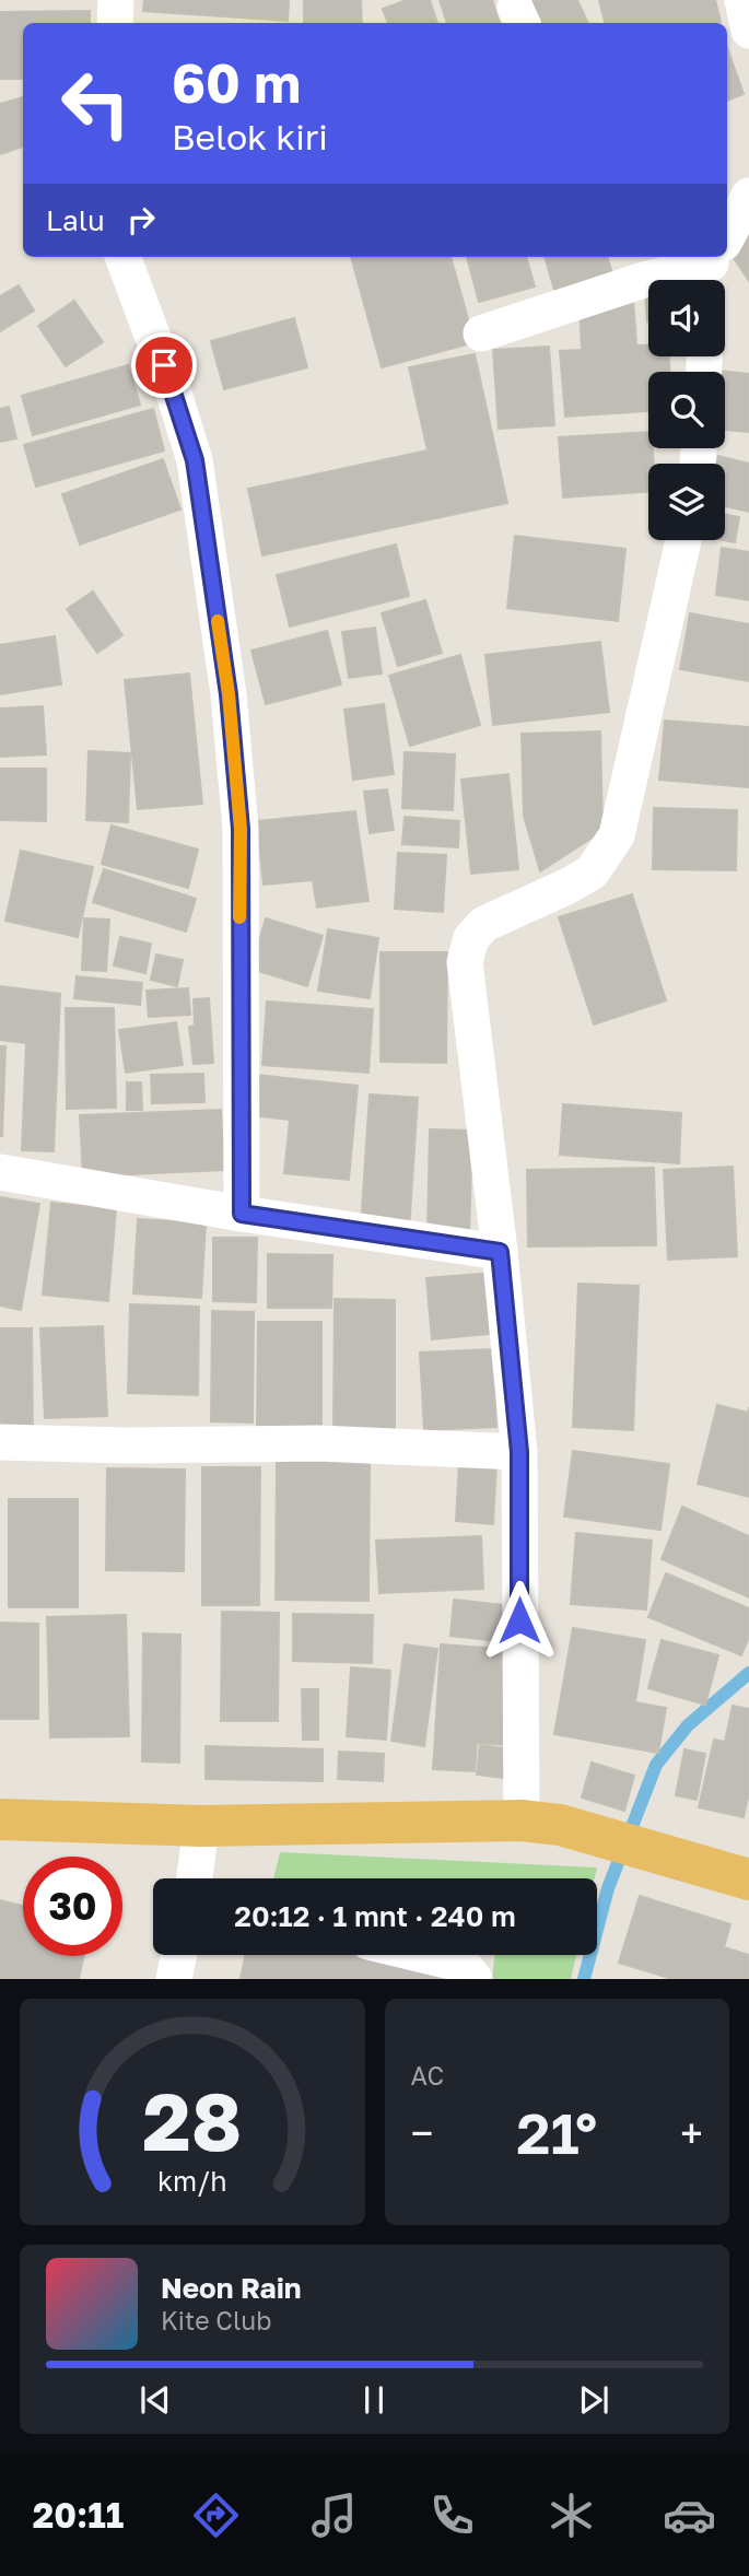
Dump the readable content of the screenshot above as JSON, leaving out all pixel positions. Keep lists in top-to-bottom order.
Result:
{
  "page": {
    "turn": ["60 m", "Belok kiri"],
    "then": "Lalu",
    "limit": "30",
    "trip": "20:12 · 1 mnt · 240 m",
    "tile": "AC",
    "heat": ["−", "21°", "+"],
    "song": ["Neon Rain", "Kite Club"],
    "tabs": "20:11",
    "gauge": ["28", "km/h"]
  }
}
